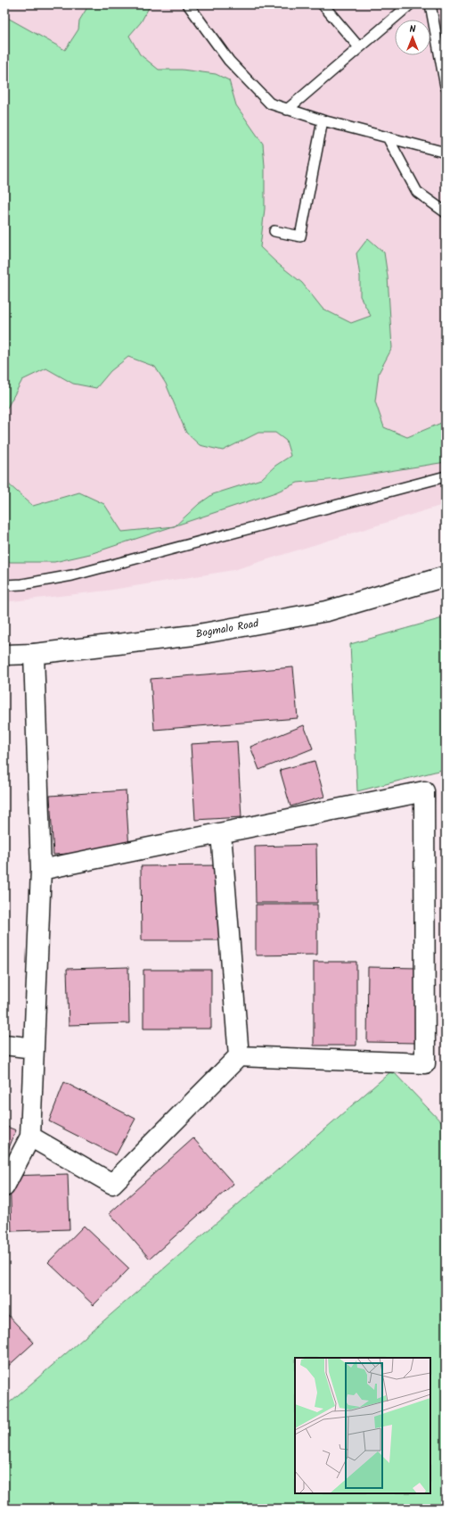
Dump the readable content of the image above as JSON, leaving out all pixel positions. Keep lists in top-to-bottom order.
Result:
{
  "streets": {
    "street": ["Bogmalo Road"]
  },
  "north": "top"
}
